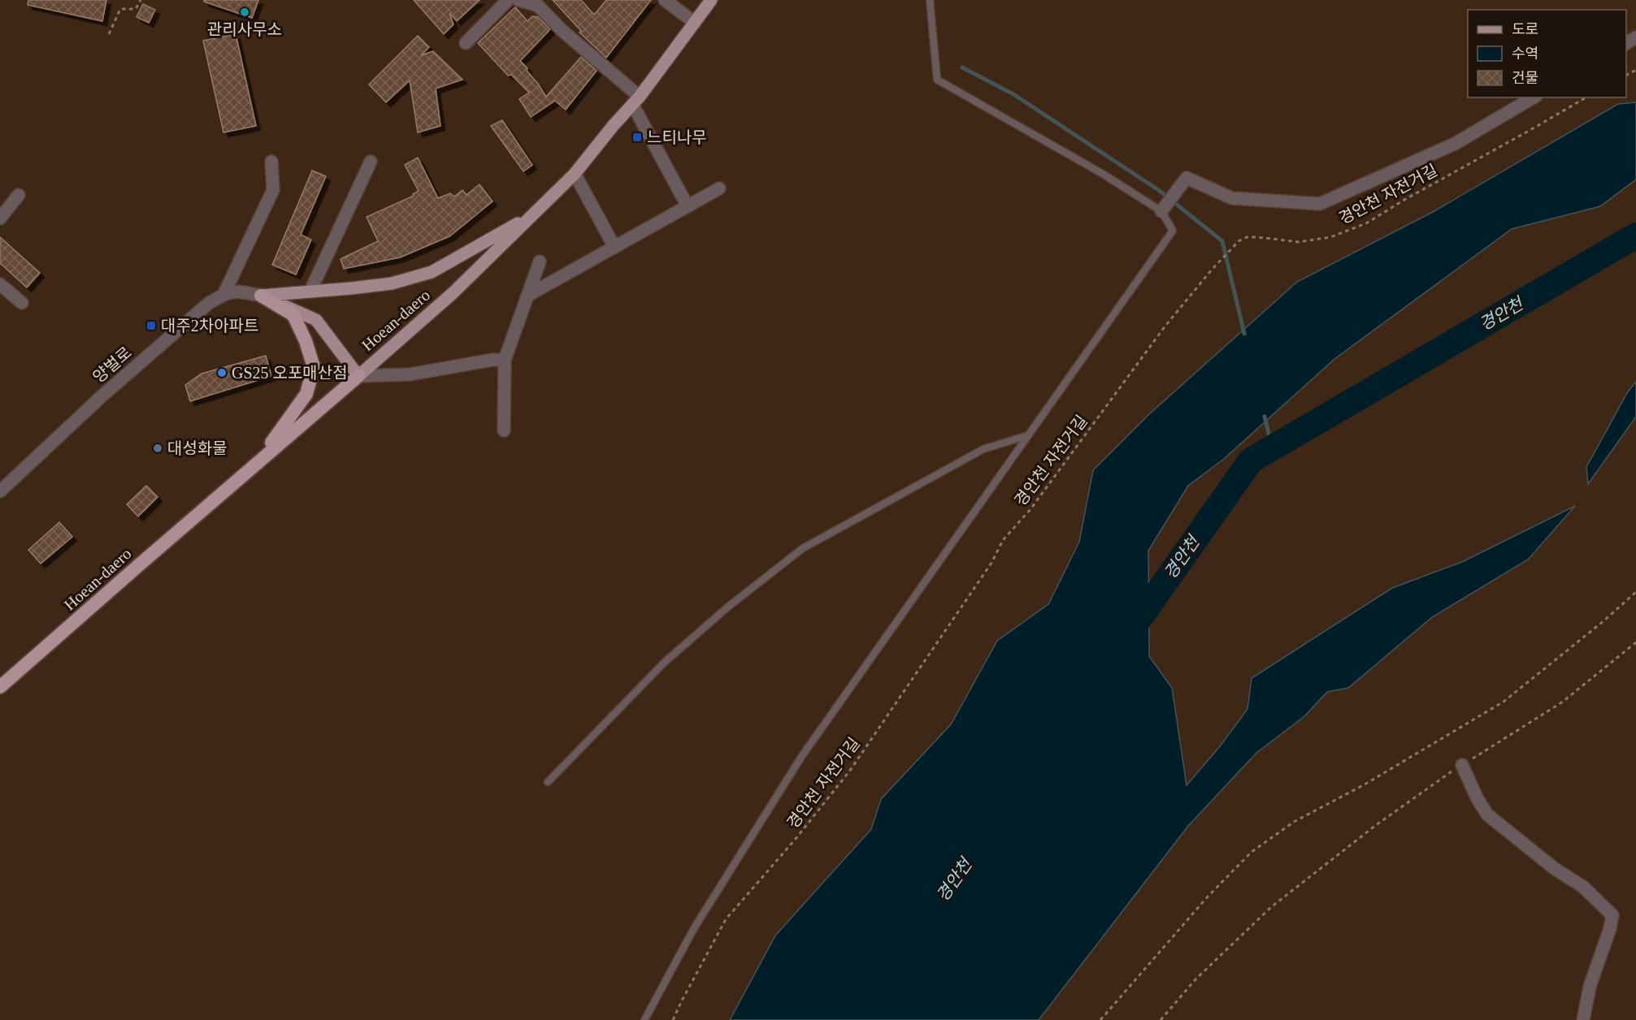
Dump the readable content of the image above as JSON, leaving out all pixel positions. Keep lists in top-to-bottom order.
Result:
{
  "streets": {
    "highway": ["Hoean-daero"],
    "street": ["양벌로"],
    "path": ["경안천 자전거길"]
  },
  "water": ["경안천"],
  "places": {
    "other": ["관리사무소", "GS25 오포매산점", "대성화물"],
    "transit": ["느티나무", "대주2차아파트"]
  },
  "legend": ["도로", "수역", "건물"]
}
